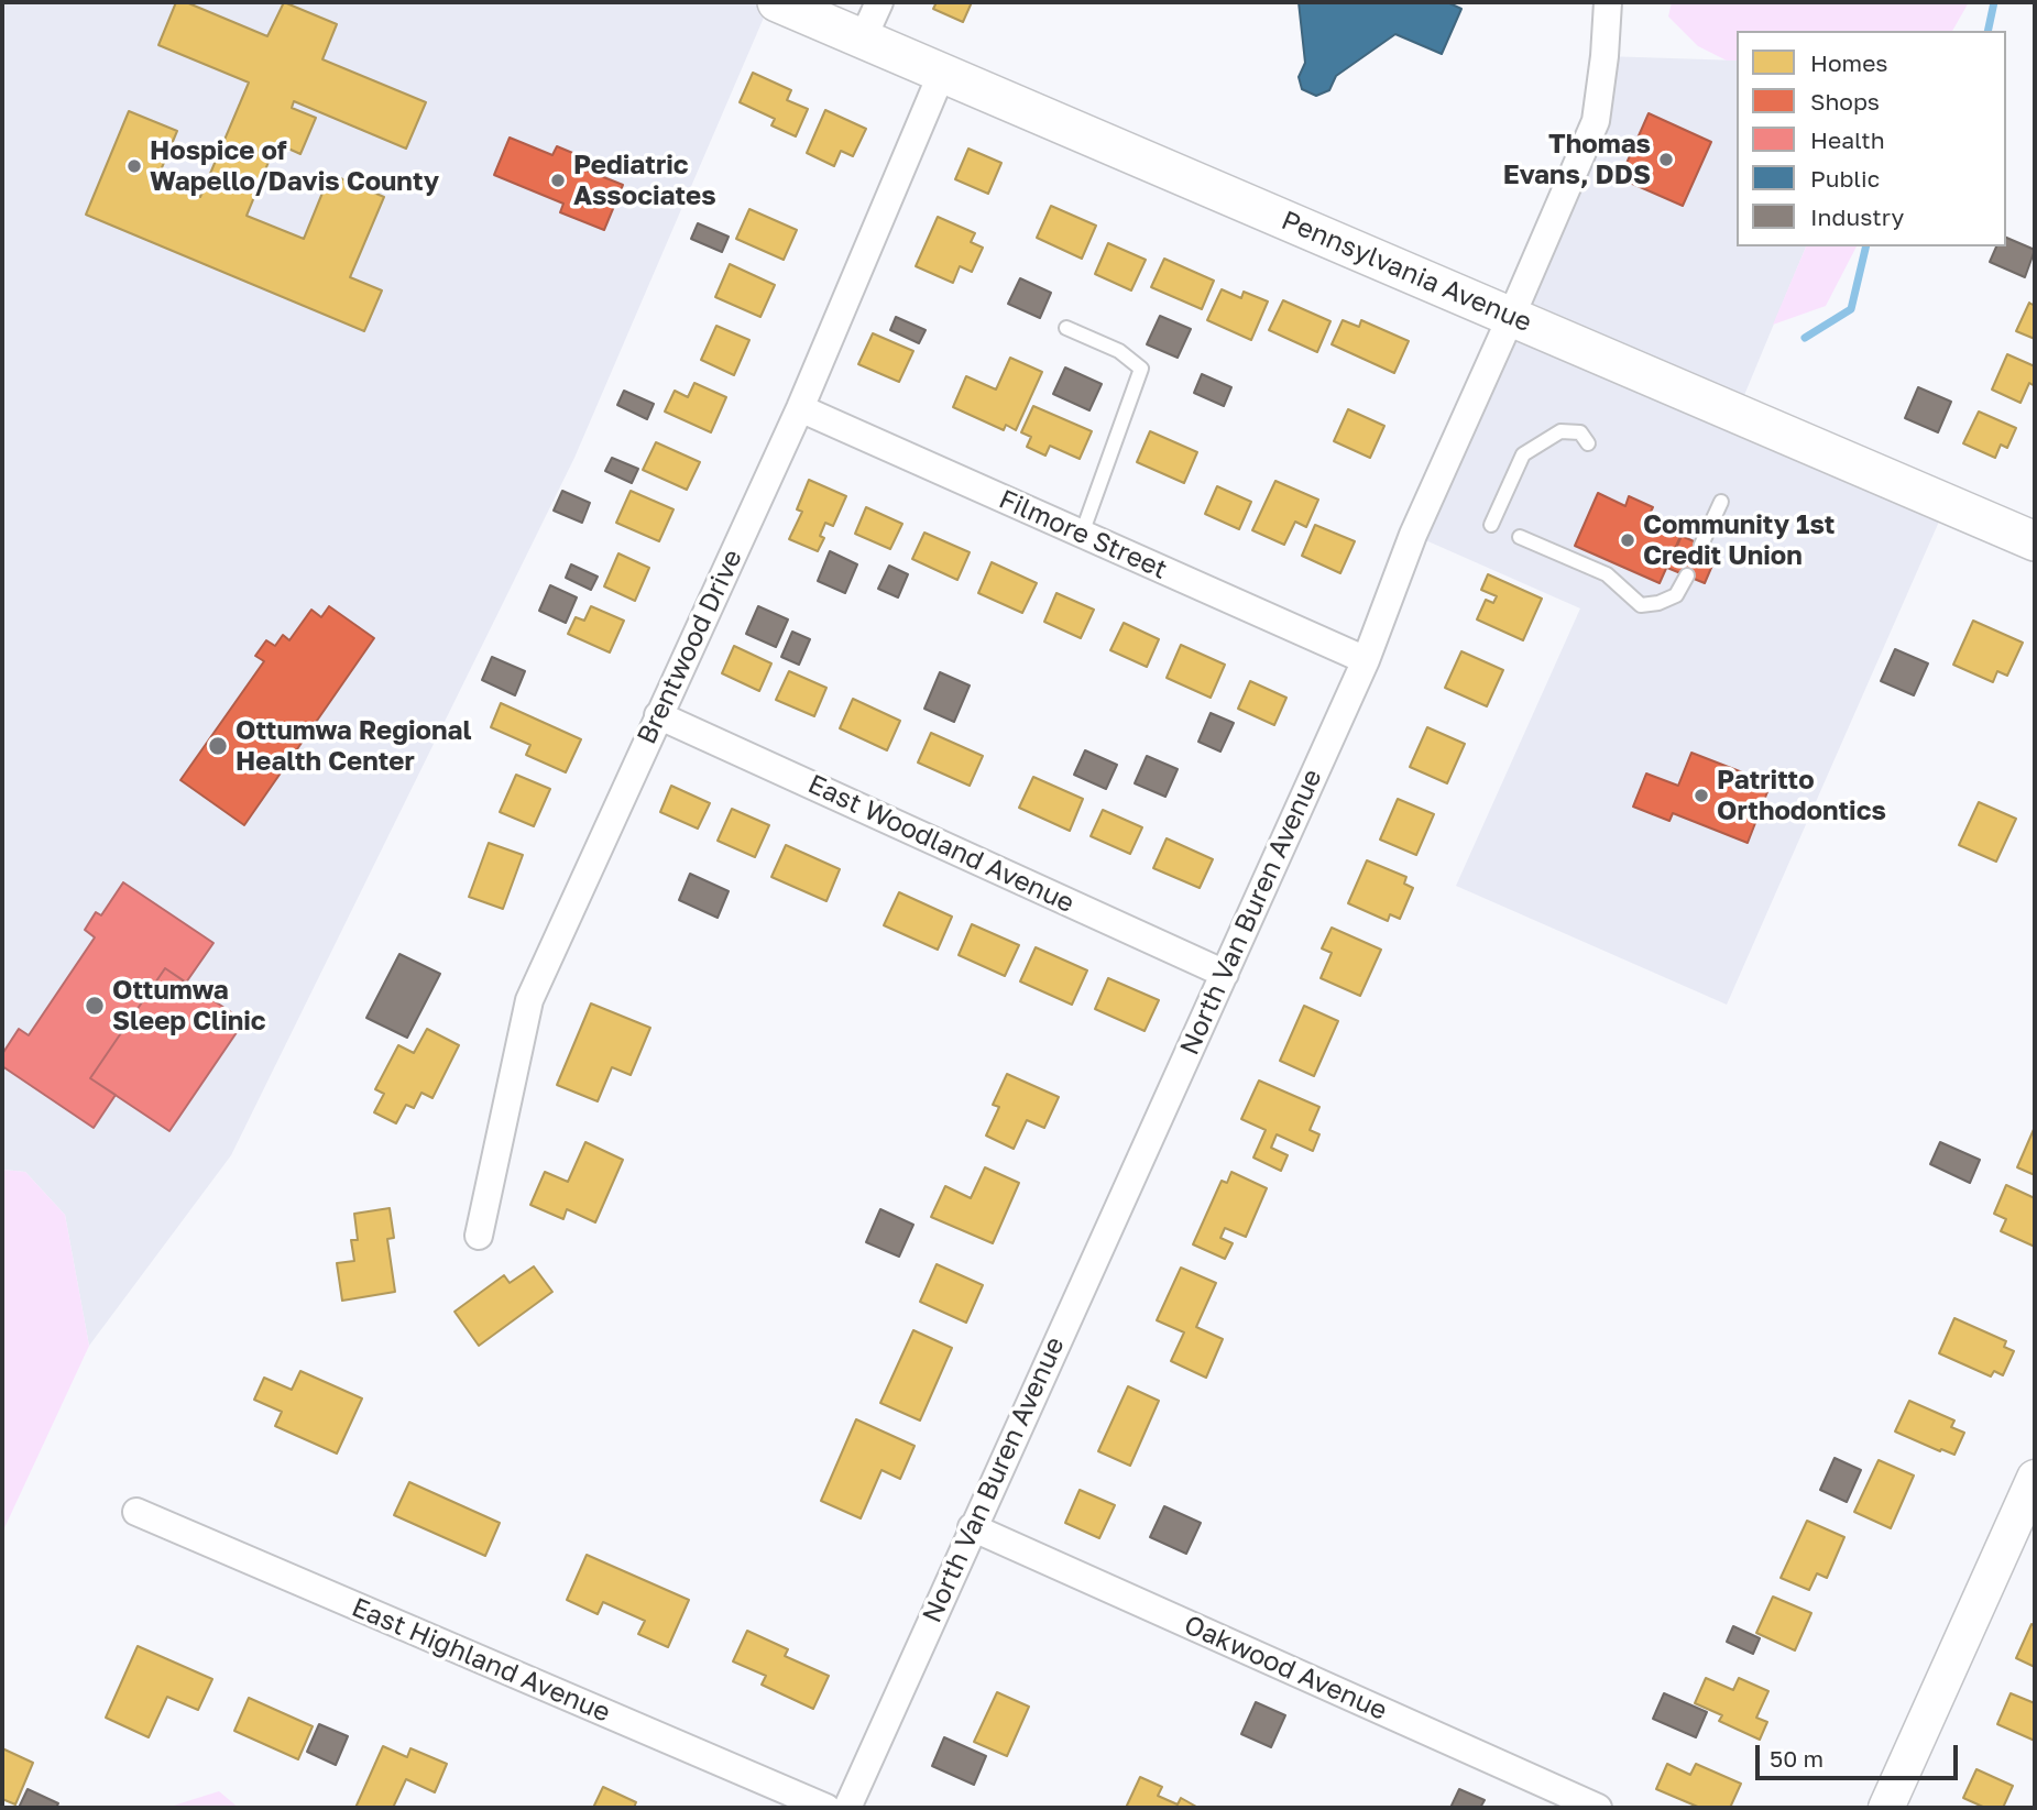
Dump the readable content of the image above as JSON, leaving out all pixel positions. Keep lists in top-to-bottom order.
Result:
{
  "streets": {
    "main road": ["Pennsylvania Avenue"],
    "street": [
      "Filmore Street",
      "Brentwood Drive",
      "East Woodland Avenue",
      "North Van Buren Avenue",
      "East Highland Avenue",
      "Oakwood Avenue"
    ]
  },
  "crossings": [
    ["Pennsylvania Avenue", "Brentwood Drive"],
    ["Pennsylvania Avenue", "North Van Buren Avenue"],
    ["Filmore Street", "Brentwood Drive"],
    ["Filmore Street", "North Van Buren Avenue"],
    ["Brentwood Drive", "East Woodland Avenue"],
    ["East Woodland Avenue", "North Van Buren Avenue"],
    ["North Van Buren Avenue", "Oakwood Avenue"]
  ],
  "places": [
    "Thomas Evans, DDS",
    "Hospice of Wapello/Davis County",
    "Pediatric Associates",
    "Community 1st Credit Union",
    "Ottumwa Regional Health Center",
    "Patritto Orthodontics",
    "Ottumwa Sleep Clinic"
  ],
  "legend": [
    "Homes",
    "Shops",
    "Health",
    "Public",
    "Industry"
  ],
  "scale_bar": "50 m"
}
